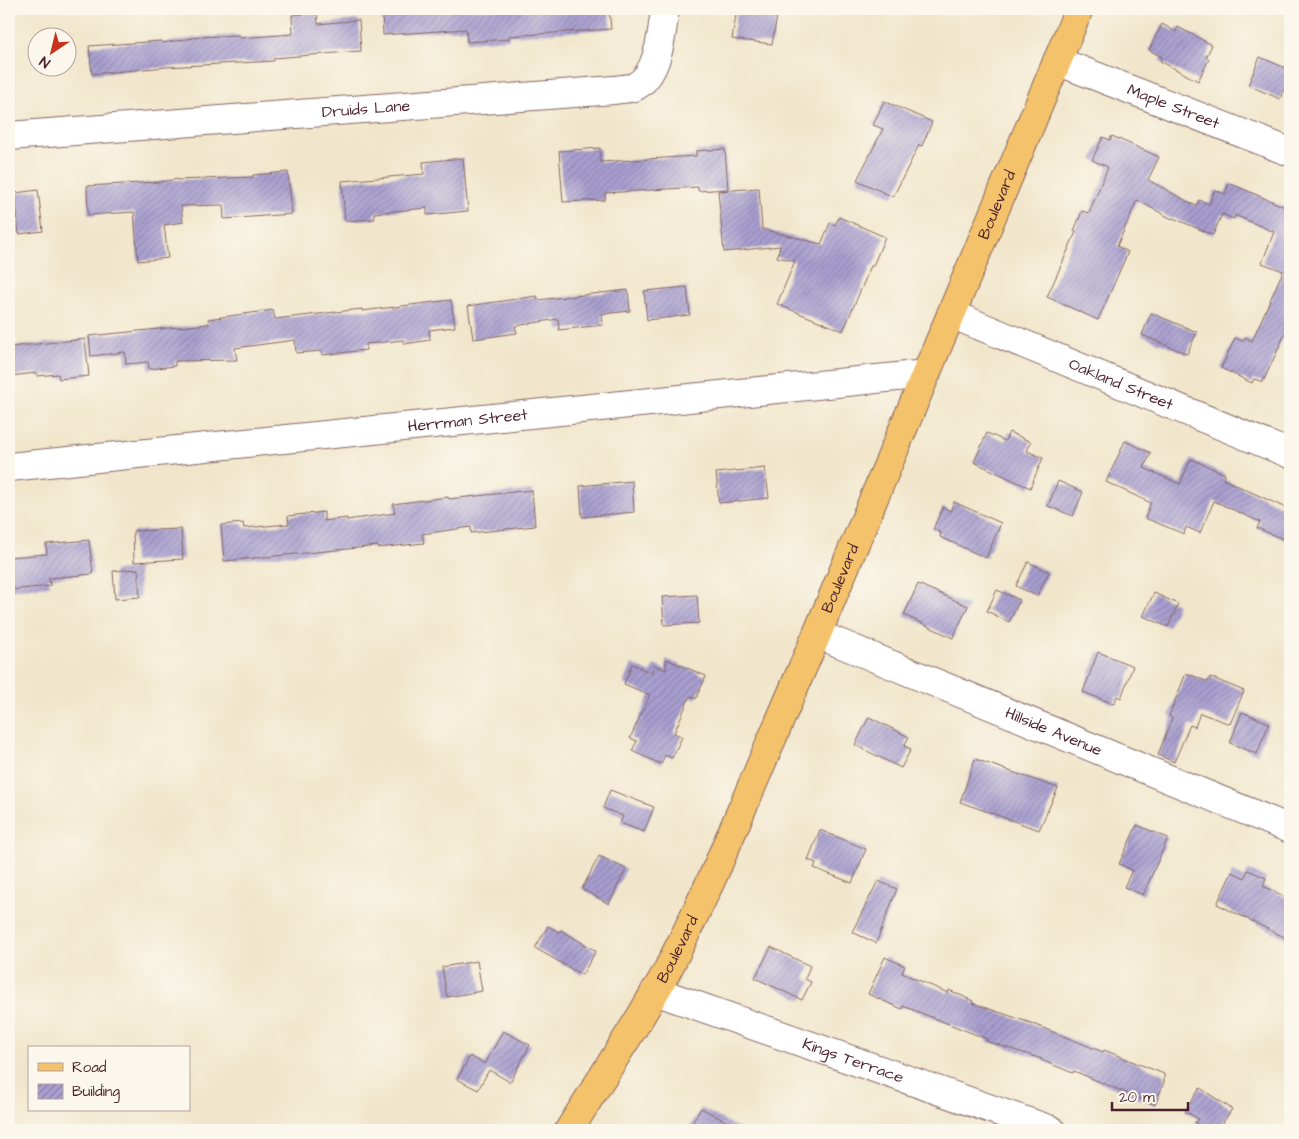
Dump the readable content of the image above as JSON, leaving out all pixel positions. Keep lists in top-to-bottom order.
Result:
{
  "streets": {
    "main road": ["Boulevard"],
    "street": [
      "Maple Street",
      "Druids Lane",
      "Oakland Street",
      "Herrman Street",
      "Hillside Avenue",
      "Kings Terrace"
    ]
  },
  "crossings": [
    ["Maple Street", "Boulevard"],
    ["Boulevard", "Oakland Street"],
    ["Boulevard", "Herrman Street"],
    ["Boulevard", "Hillside Avenue"],
    ["Boulevard", "Kings Terrace"]
  ],
  "legend": ["Road", "Building"],
  "scale_bar": "20 m",
  "north": "bottom left"
}
